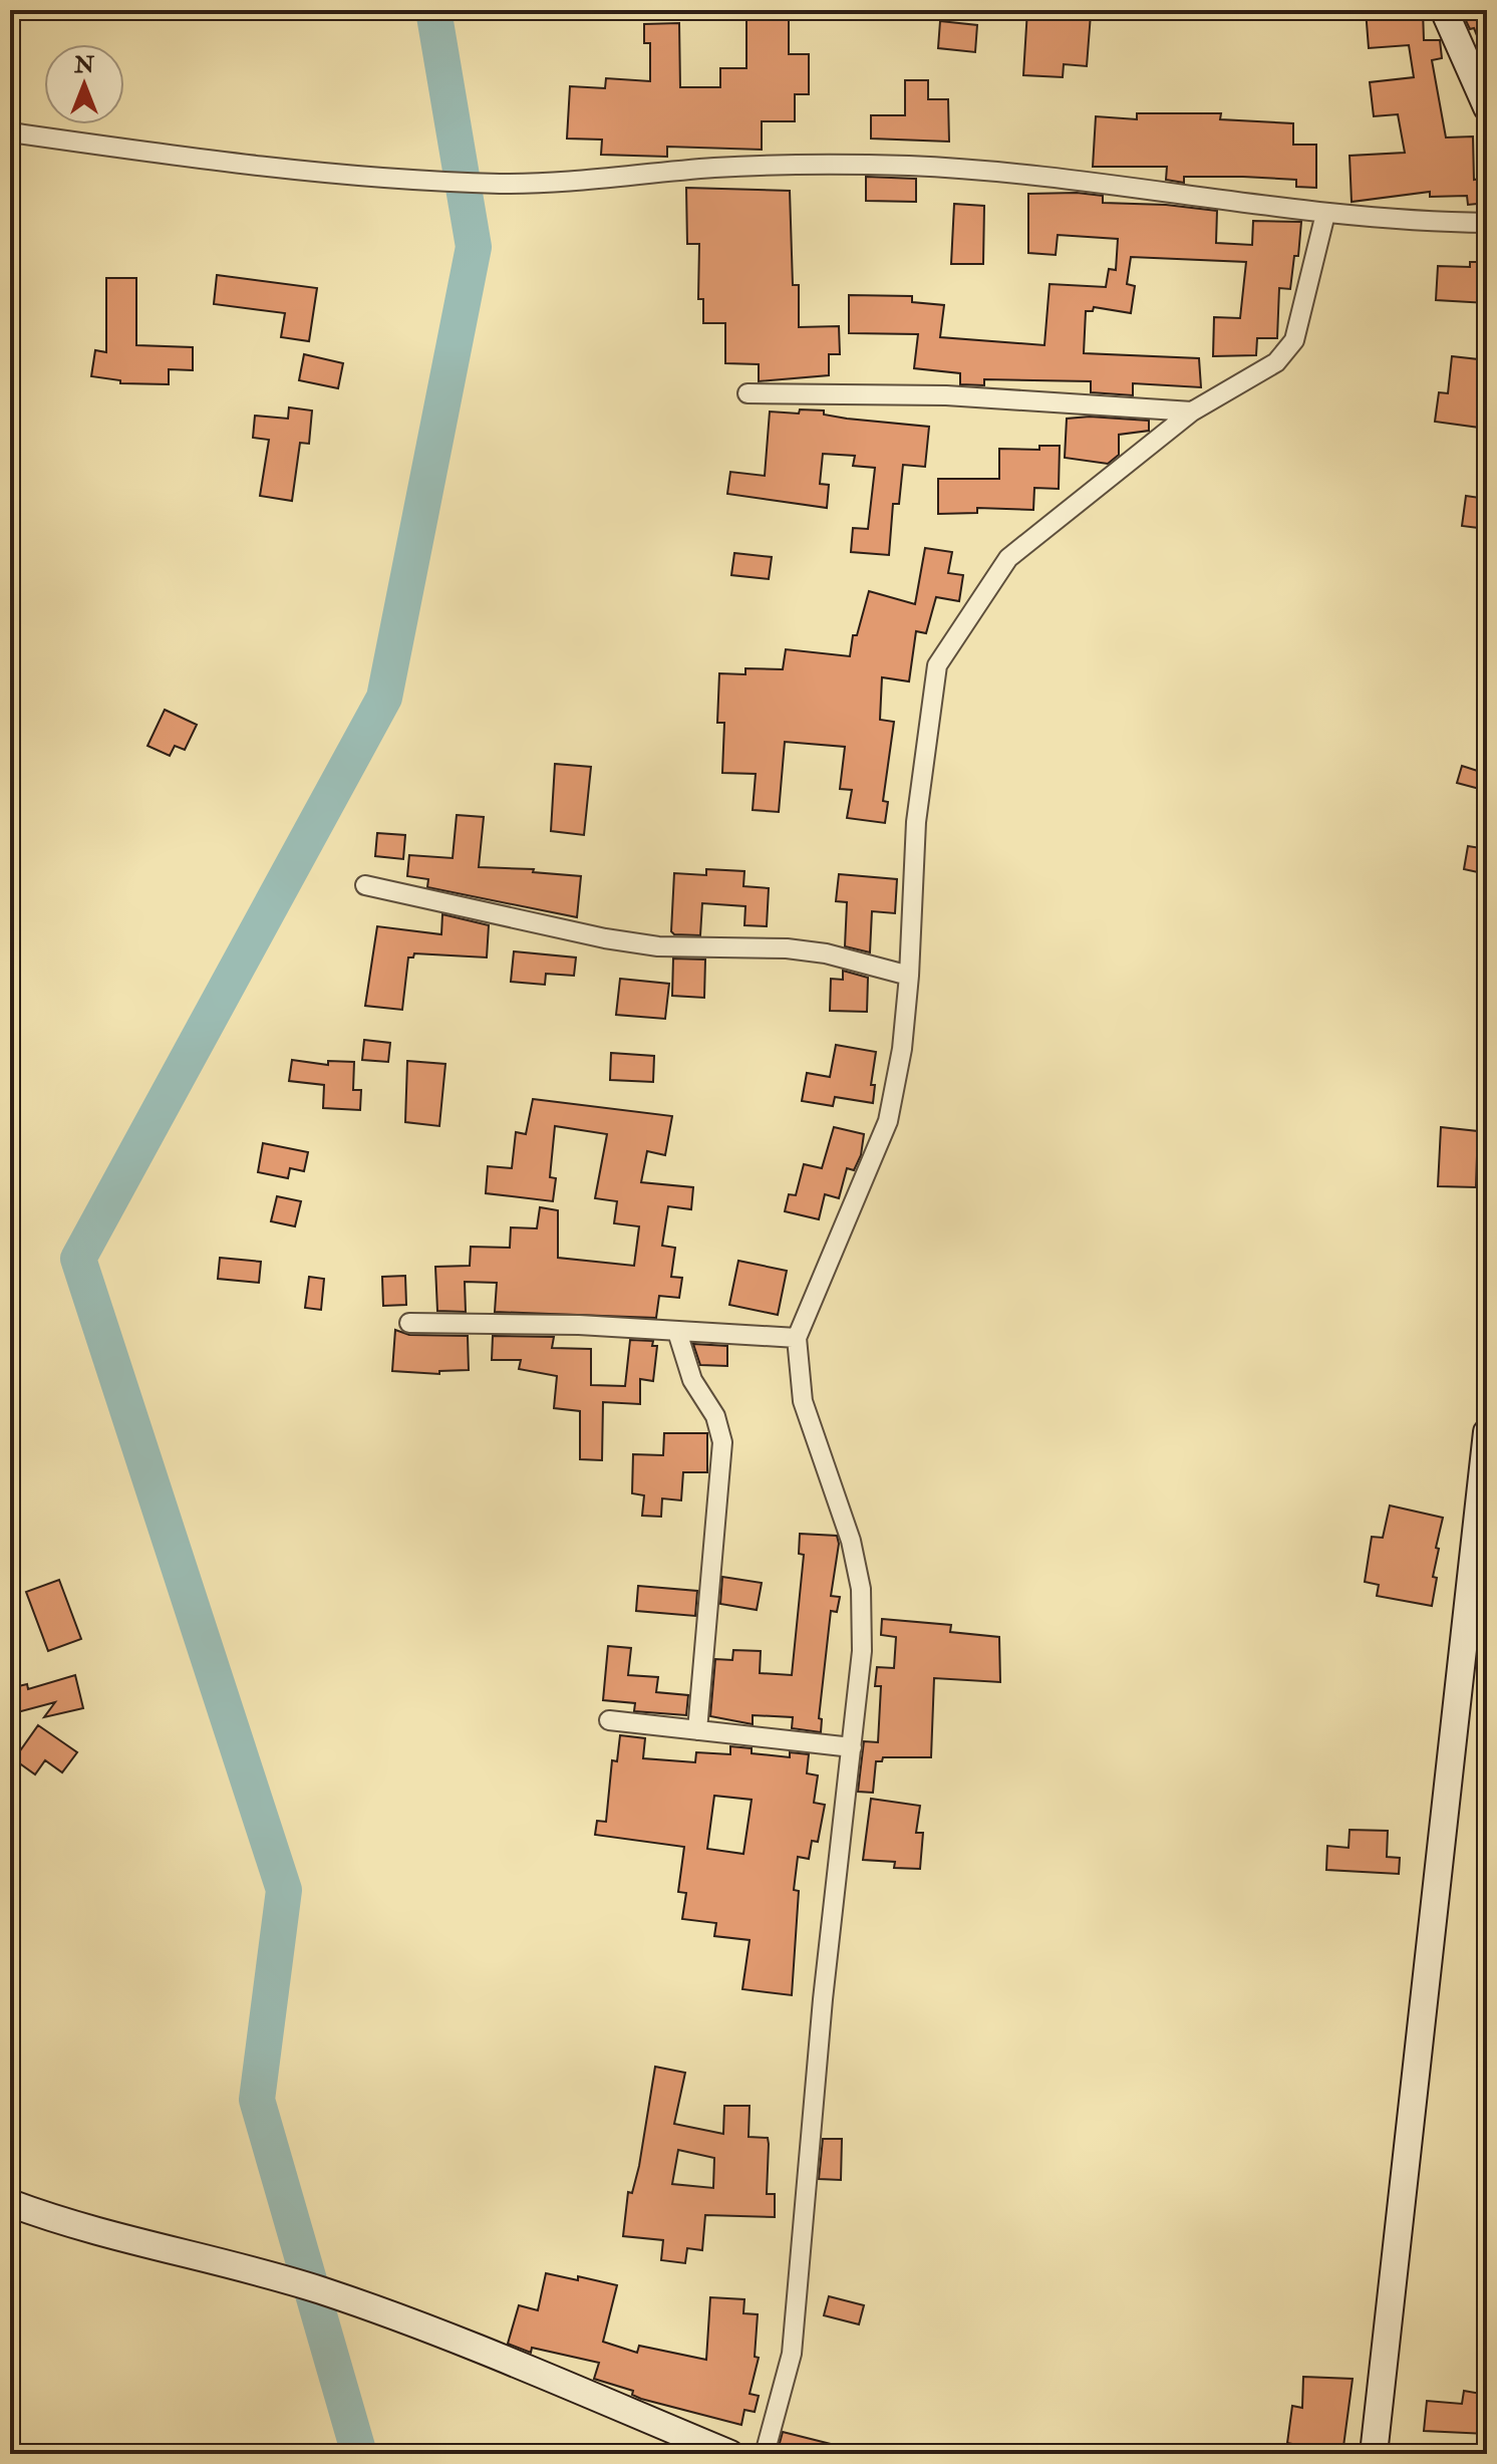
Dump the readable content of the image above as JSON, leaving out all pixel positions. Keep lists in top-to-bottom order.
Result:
{
  "north": "top"
}
